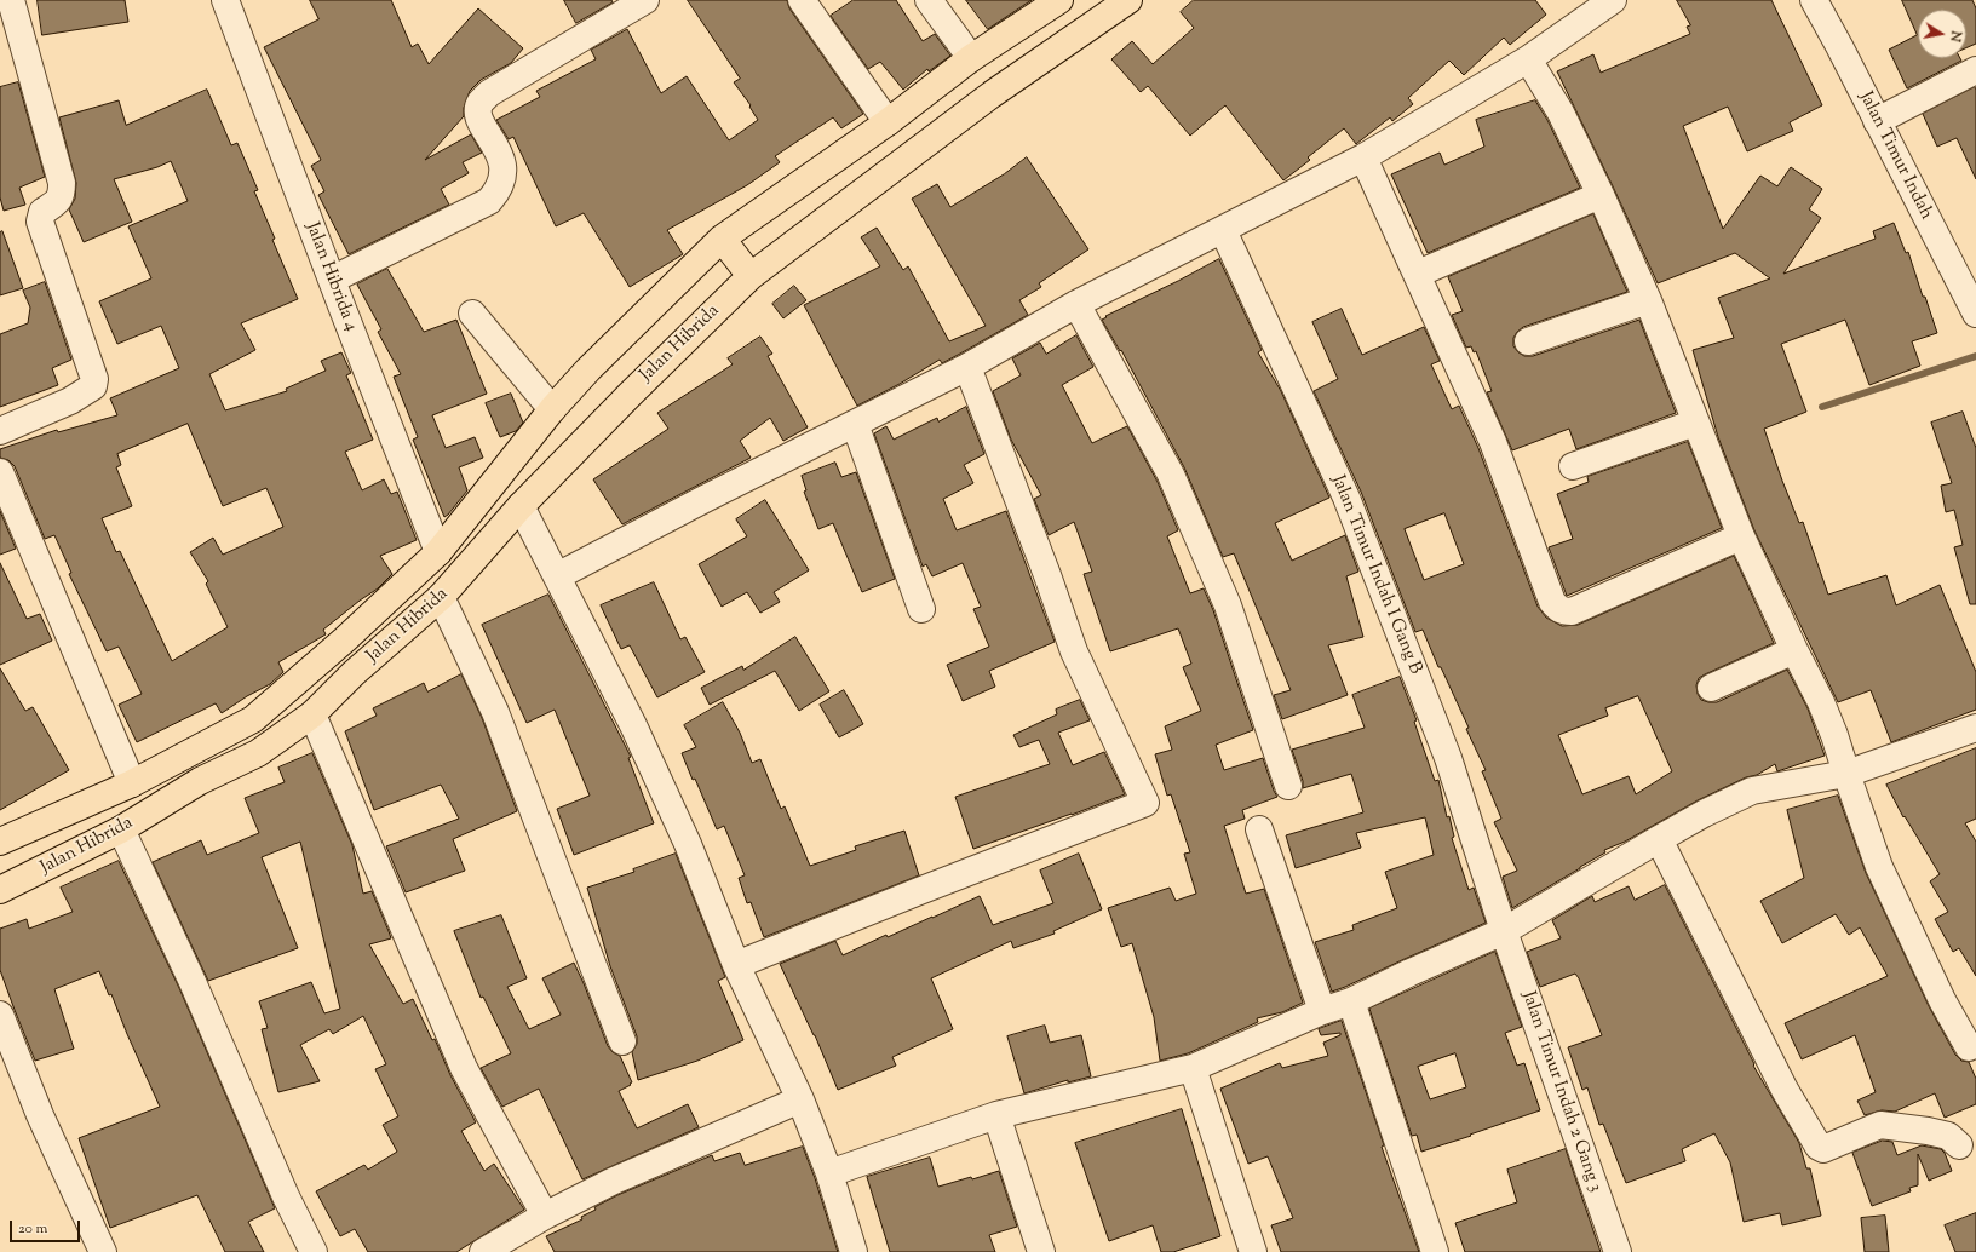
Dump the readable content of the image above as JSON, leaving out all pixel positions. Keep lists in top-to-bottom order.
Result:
{
  "streets": {
    "main road": ["Jalan Hibrida"],
    "street": [
      "Jalan Timur Indah",
      "Jalan Hibrida 4",
      "Jalan Timur Indah I Gang B",
      "Jalan Timur Indah 2 Gang 3"
    ]
  },
  "crossings": [
    ["Jalan Timur Indah I Gang B", "Jalan Timur Indah 2 Gang 3"]
  ],
  "scale_bar": "20 m",
  "north": "right"
}
